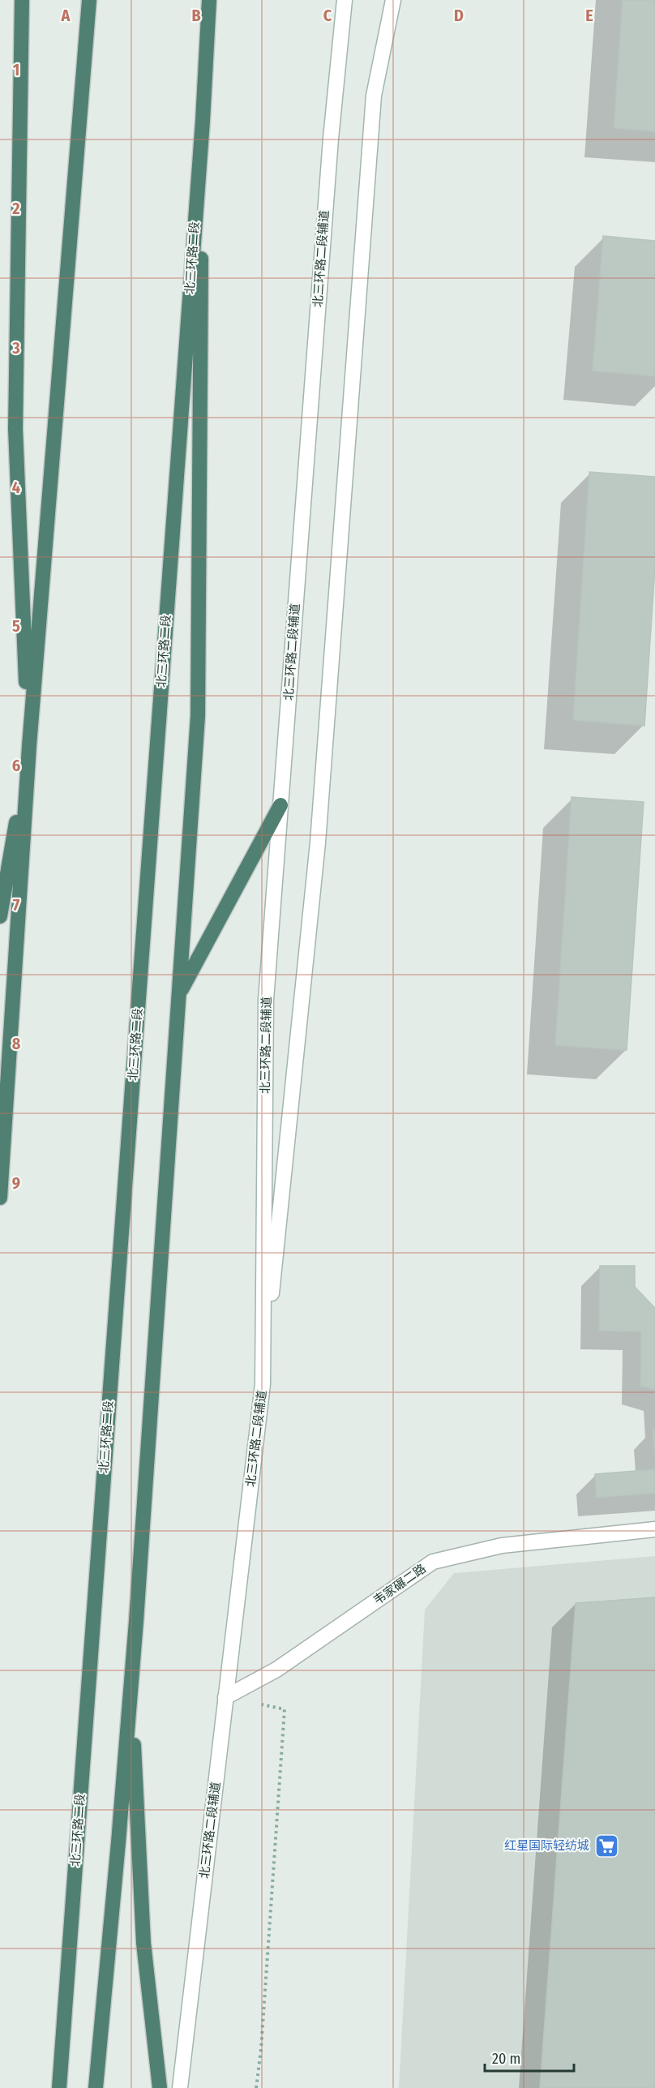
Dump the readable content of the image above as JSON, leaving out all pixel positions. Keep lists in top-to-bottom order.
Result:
{
  "streets": {
    "highway": ["北三环路二段"],
    "main road": ["北三环路二段辅道", "韦家碾二路"]
  },
  "crossings": [
    ["北三环路二段辅道", "韦家碾二路"]
  ],
  "places": {
    "supermarket": ["红星国际轻纺城"]
  },
  "scale_bar": "20 m",
  "grid": {
    "columns": [
      "A",
      "B",
      "C",
      "D",
      "E"
    ],
    "rows": [
      "1",
      "2",
      "3",
      "4",
      "5",
      "6",
      "7",
      "8",
      "9"
    ]
  }
}
